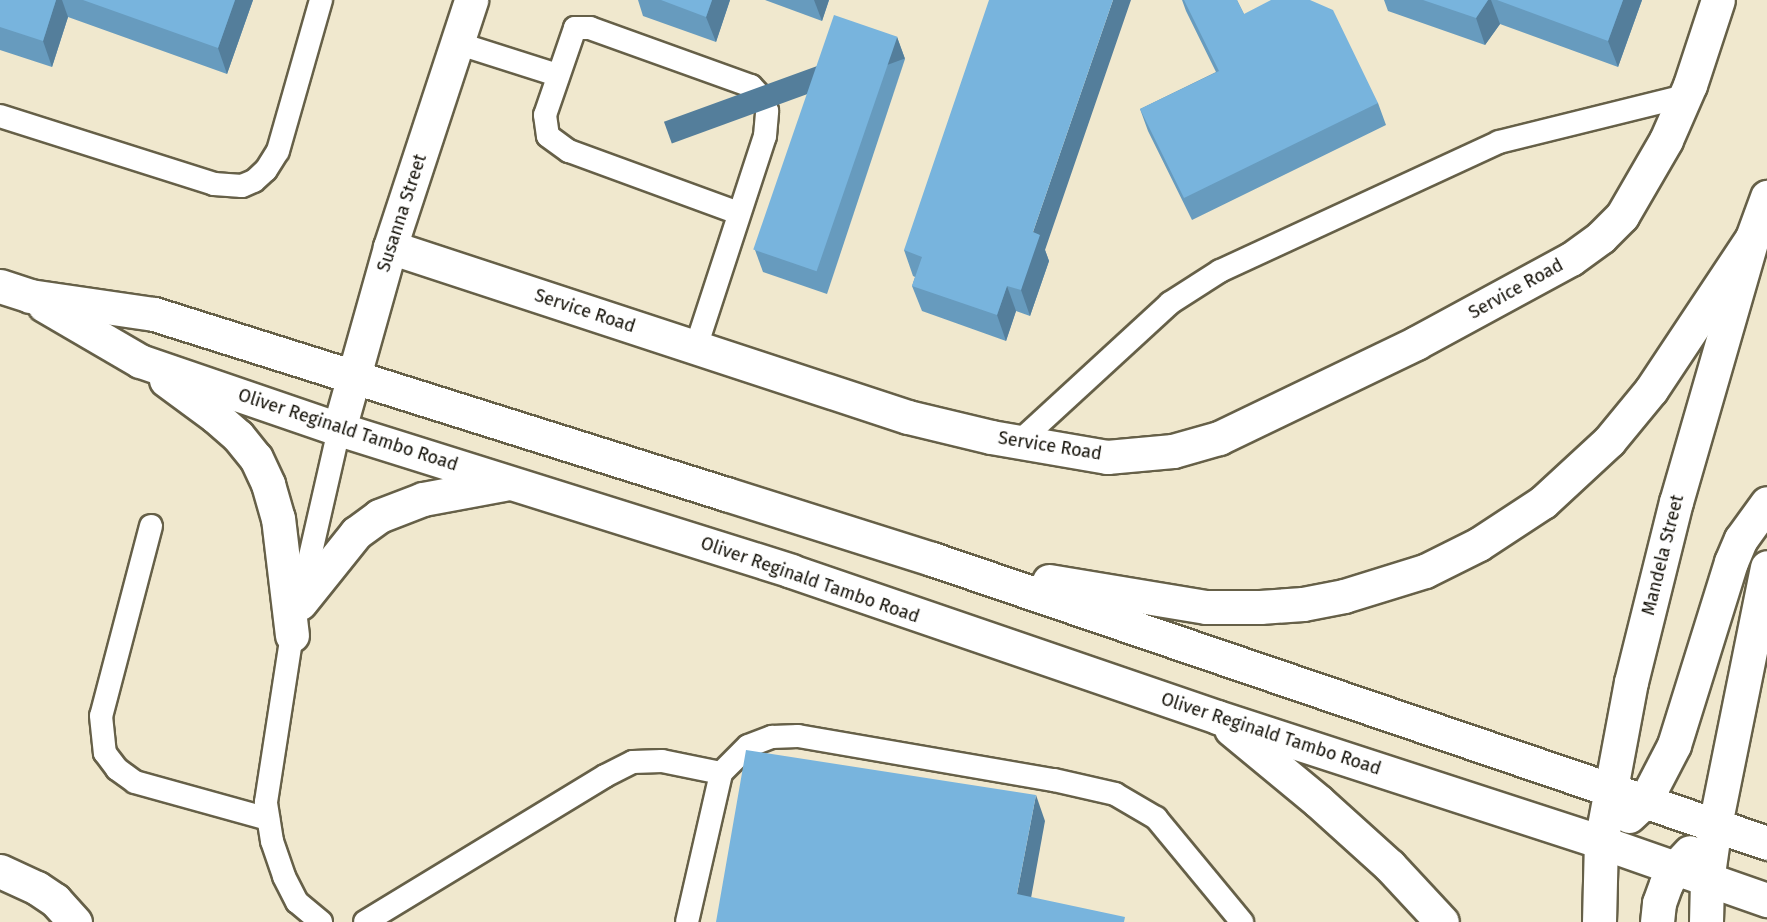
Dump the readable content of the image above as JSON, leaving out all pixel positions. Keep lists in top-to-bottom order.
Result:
{
  "streets": {
    "main road": [
      "Susanna Street",
      "Service Road",
      "Oliver Reginald Tambo Road",
      "Mandela Street"
    ]
  },
  "crossings": [
    ["Susanna Street", "Service Road"],
    ["Susanna Street", "Oliver Reginald Tambo Road"],
    ["Oliver Reginald Tambo Road", "Mandela Street"]
  ]
}
